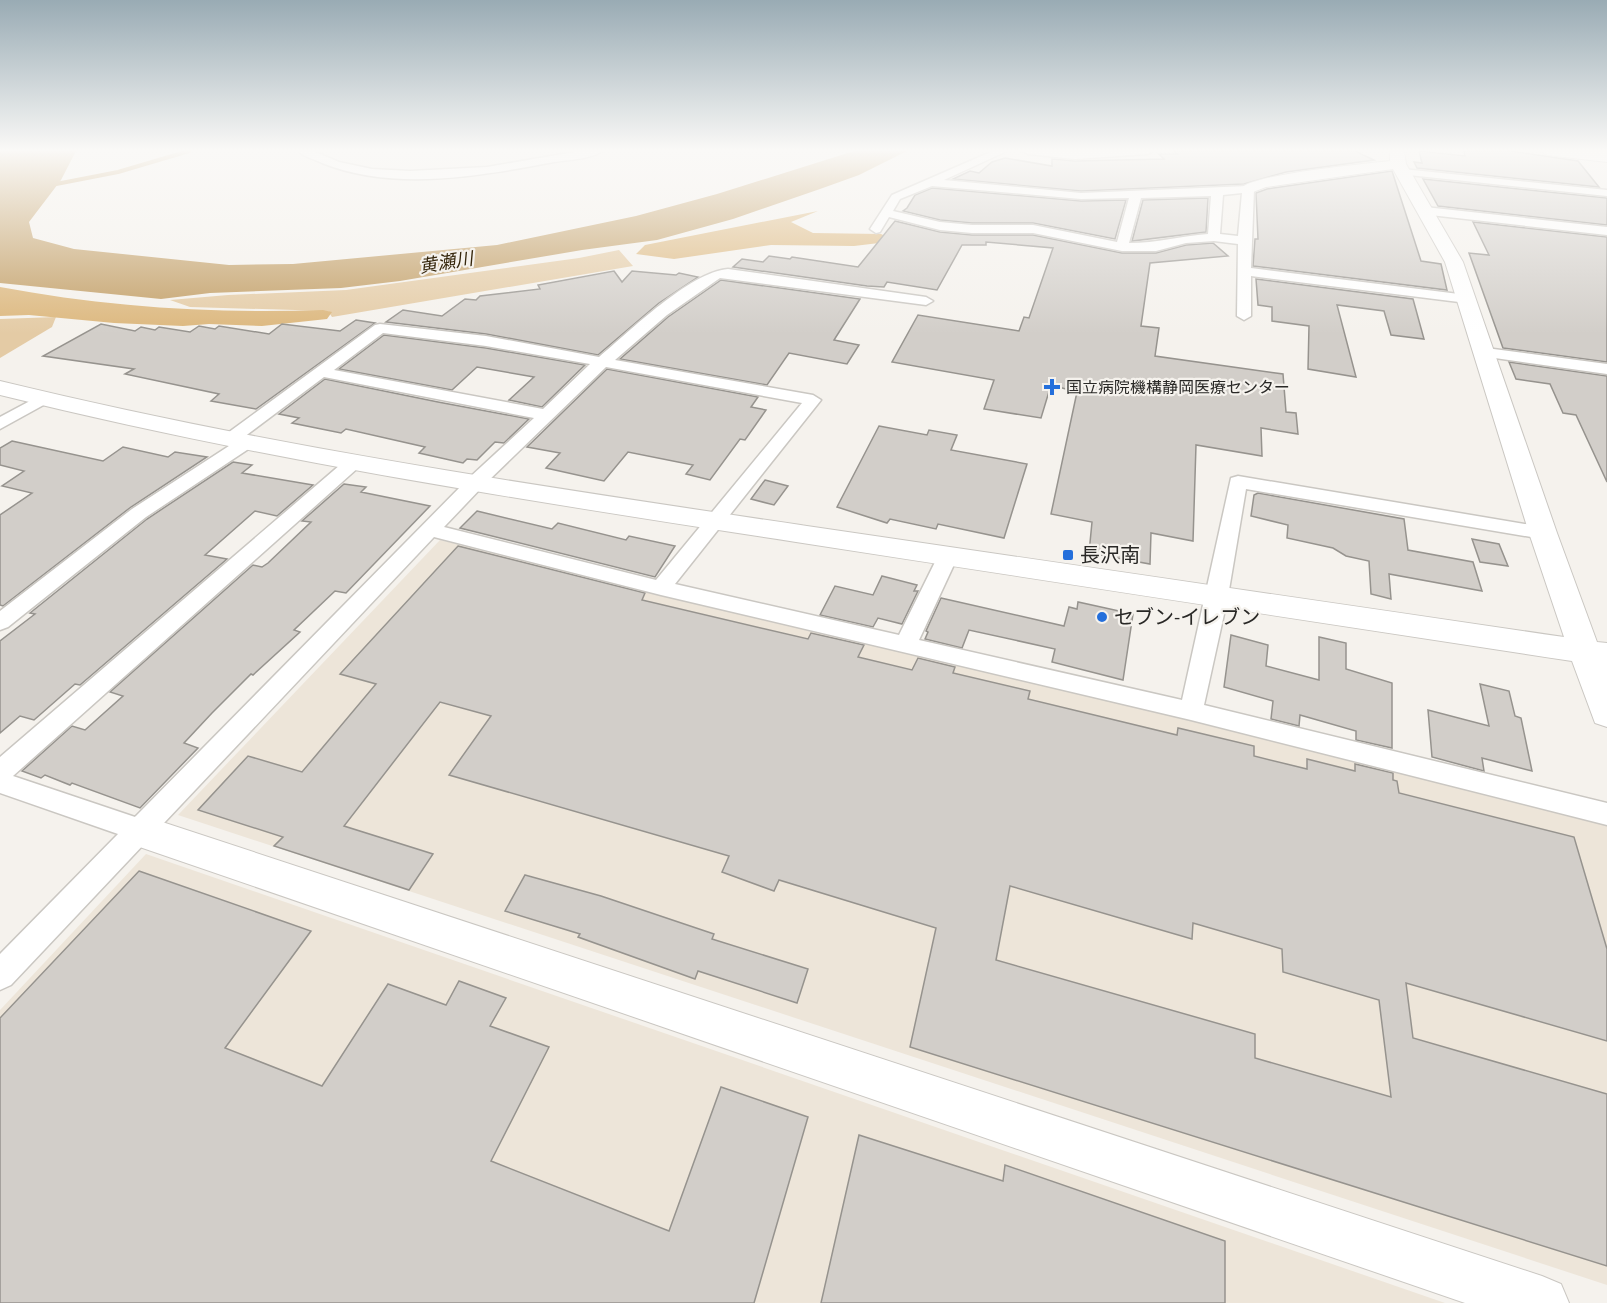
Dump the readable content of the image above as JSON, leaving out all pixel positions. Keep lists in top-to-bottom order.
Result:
{
  "water": ["黄瀬川"],
  "places": {
    "health": ["国立病院機構静岡医療センター"],
    "transit": ["長沢南"],
    "other": ["セブン-イレブン"]
  }
}
